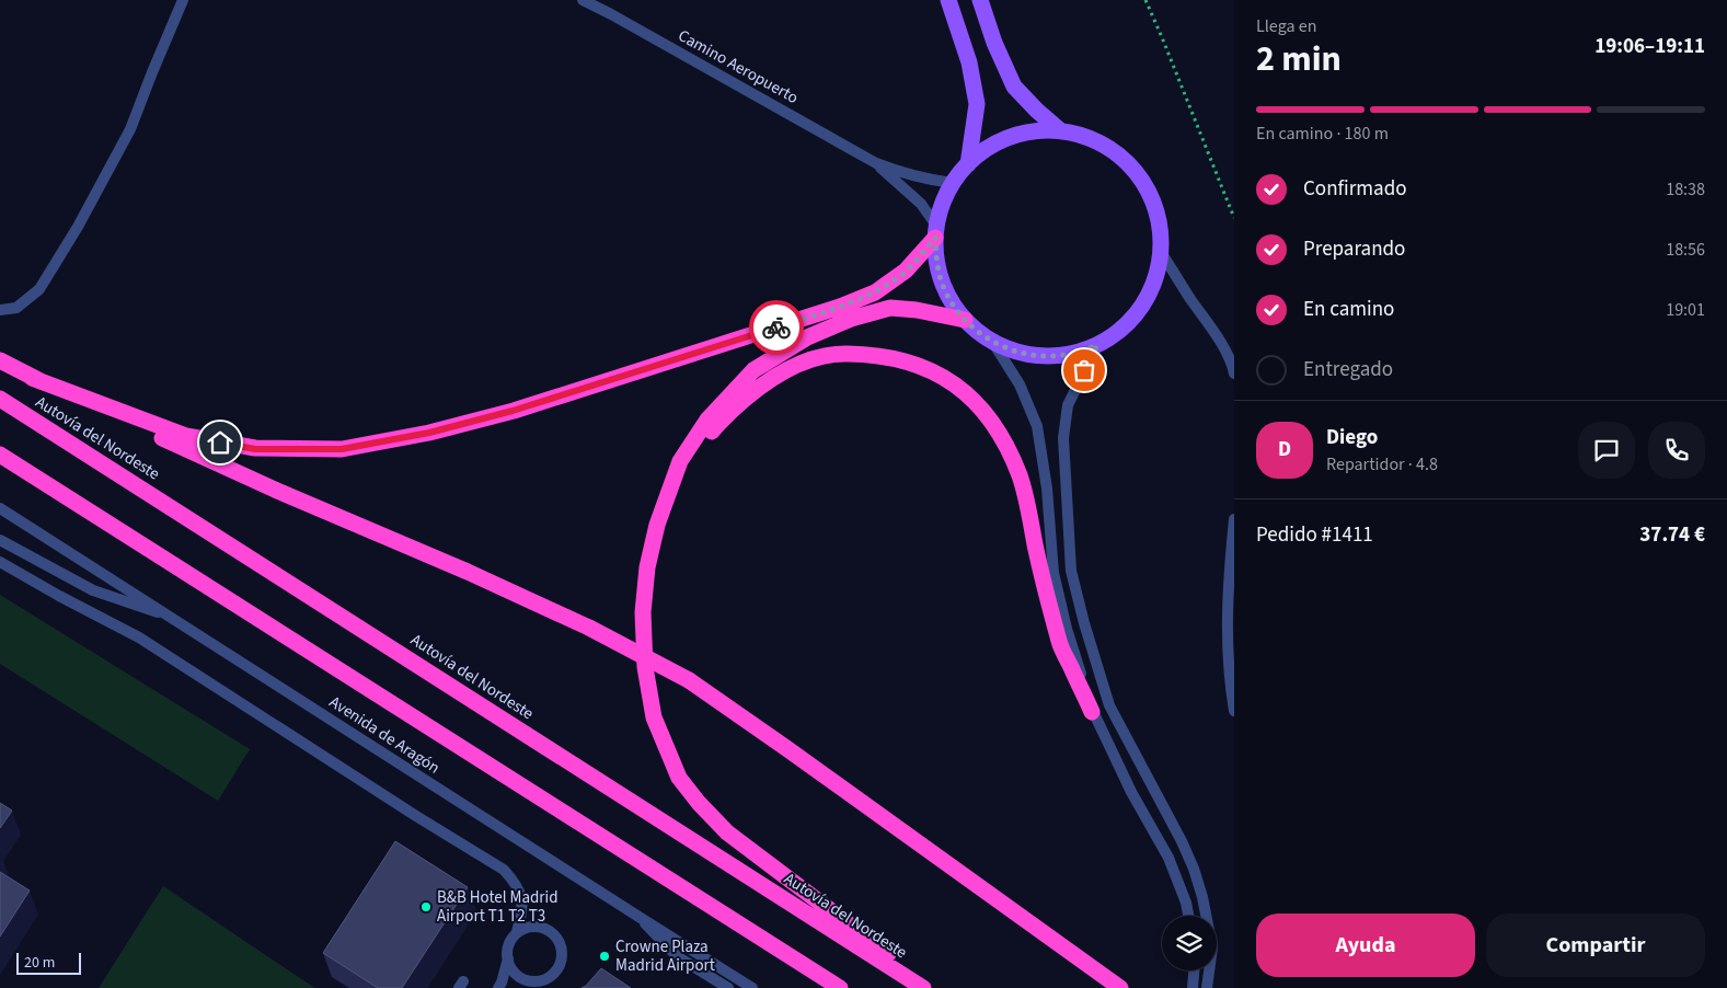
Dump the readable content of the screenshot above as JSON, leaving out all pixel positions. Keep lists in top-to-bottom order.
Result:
{
  "streets": {
    "highway": ["Autovía del Nordeste"],
    "street": ["Camino Aeropuerto", "Avenida de Aragón"]
  },
  "places": ["B&B Hotel Madrid Airport T1 T2 T3", "Crowne Plaza Madrid Airport"],
  "scale_bar": "20 m",
  "page": {
    "heading": ["2 min", "Llega en", "19:06–19:11"],
    "panel": [
      "Diego",
      "Repartidor · 4.8",
      "Pedido #1411",
      "37.74 €"
    ],
    "bar": "En camino · 180 m",
    "list": [
      ["Confirmado", "18:38"],
      ["Preparando", "18:56"],
      ["En camino", "19:01"],
      "Entregado"
    ],
    "round": "D",
    "buttons": ["Ayuda", "Compartir"],
    "scale": "20 m"
  }
}
